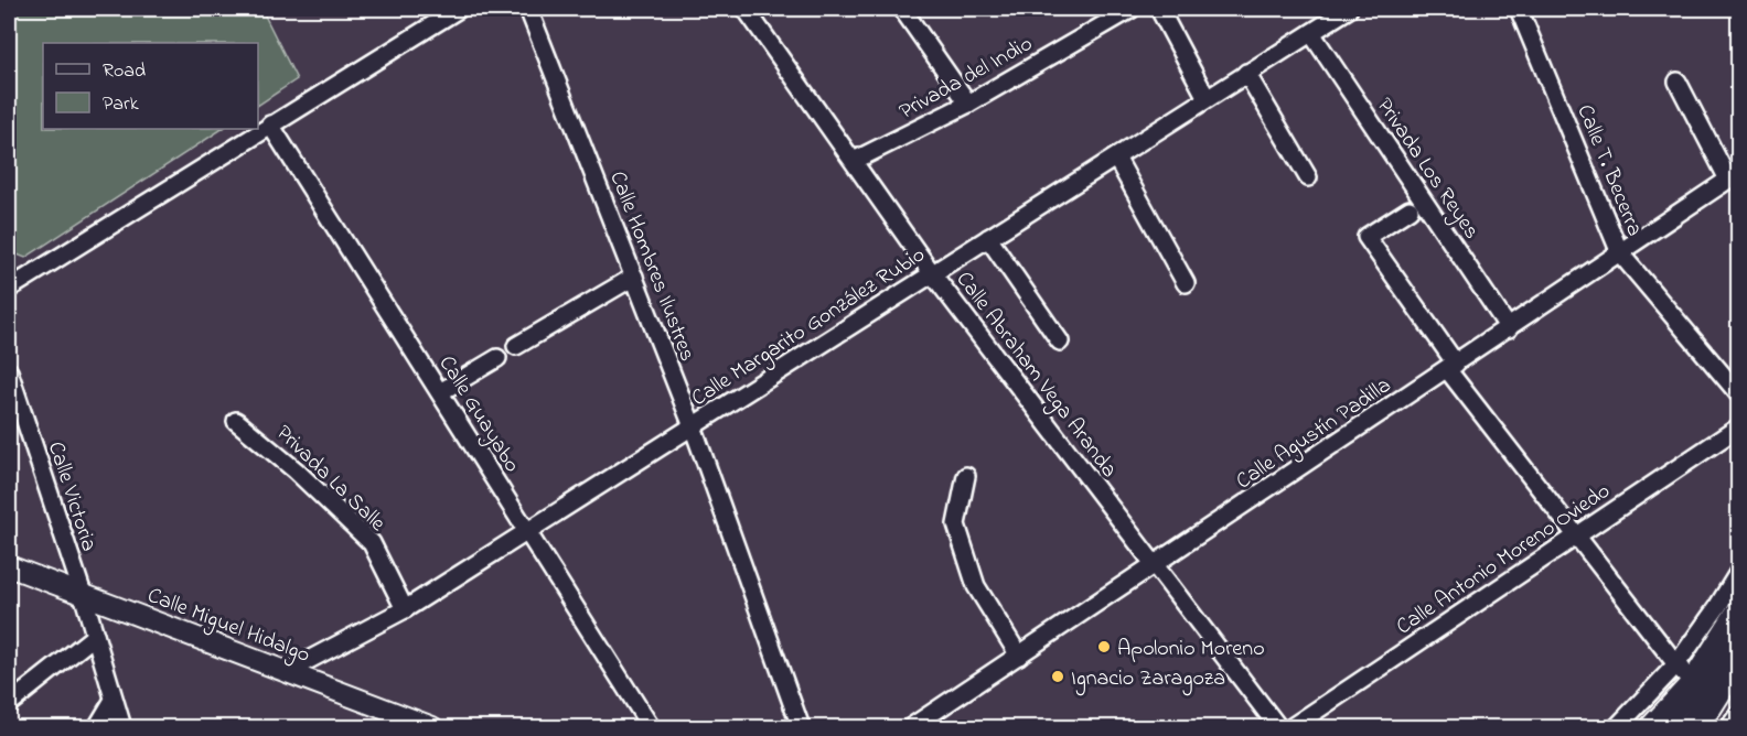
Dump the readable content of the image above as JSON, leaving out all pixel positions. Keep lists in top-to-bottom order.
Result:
{
  "streets": {
    "street": [
      "Privada del Indio",
      "Privada Los Reyes",
      "Calle T. Becerra",
      "Calle Hombres Ilustres",
      "Calle Margarito González Rubio",
      "Calle Abraham Vega Aranda",
      "Calle Guayabo",
      "Calle Agustín Padilla",
      "Privada La Salle",
      "Calle Victoria",
      "Calle Antonio Moreno Oviedo",
      "Calle Miguel Hidalgo"
    ]
  },
  "crossings": [
    ["Privada del Indio", "Calle Abraham Vega Aranda"],
    ["Privada Los Reyes", "Calle Margarito González Rubio"],
    ["Privada Los Reyes", "Calle Agustín Padilla"],
    ["Calle T. Becerra", "Calle Agustín Padilla"],
    ["Calle Hombres Ilustres", "Calle Margarito González Rubio"],
    ["Calle Margarito González Rubio", "Calle Abraham Vega Aranda"],
    ["Calle Margarito González Rubio", "Calle Guayabo"],
    ["Calle Margarito González Rubio", "Privada La Salle"],
    ["Calle Margarito González Rubio", "Calle Miguel Hidalgo"],
    ["Calle Abraham Vega Aranda", "Calle Agustín Padilla"],
    ["Calle Victoria", "Calle Miguel Hidalgo"]
  ],
  "places": ["Apolonio Moreno", "Ignacio Zaragoza"],
  "legend": ["Road", "Park"]
}
